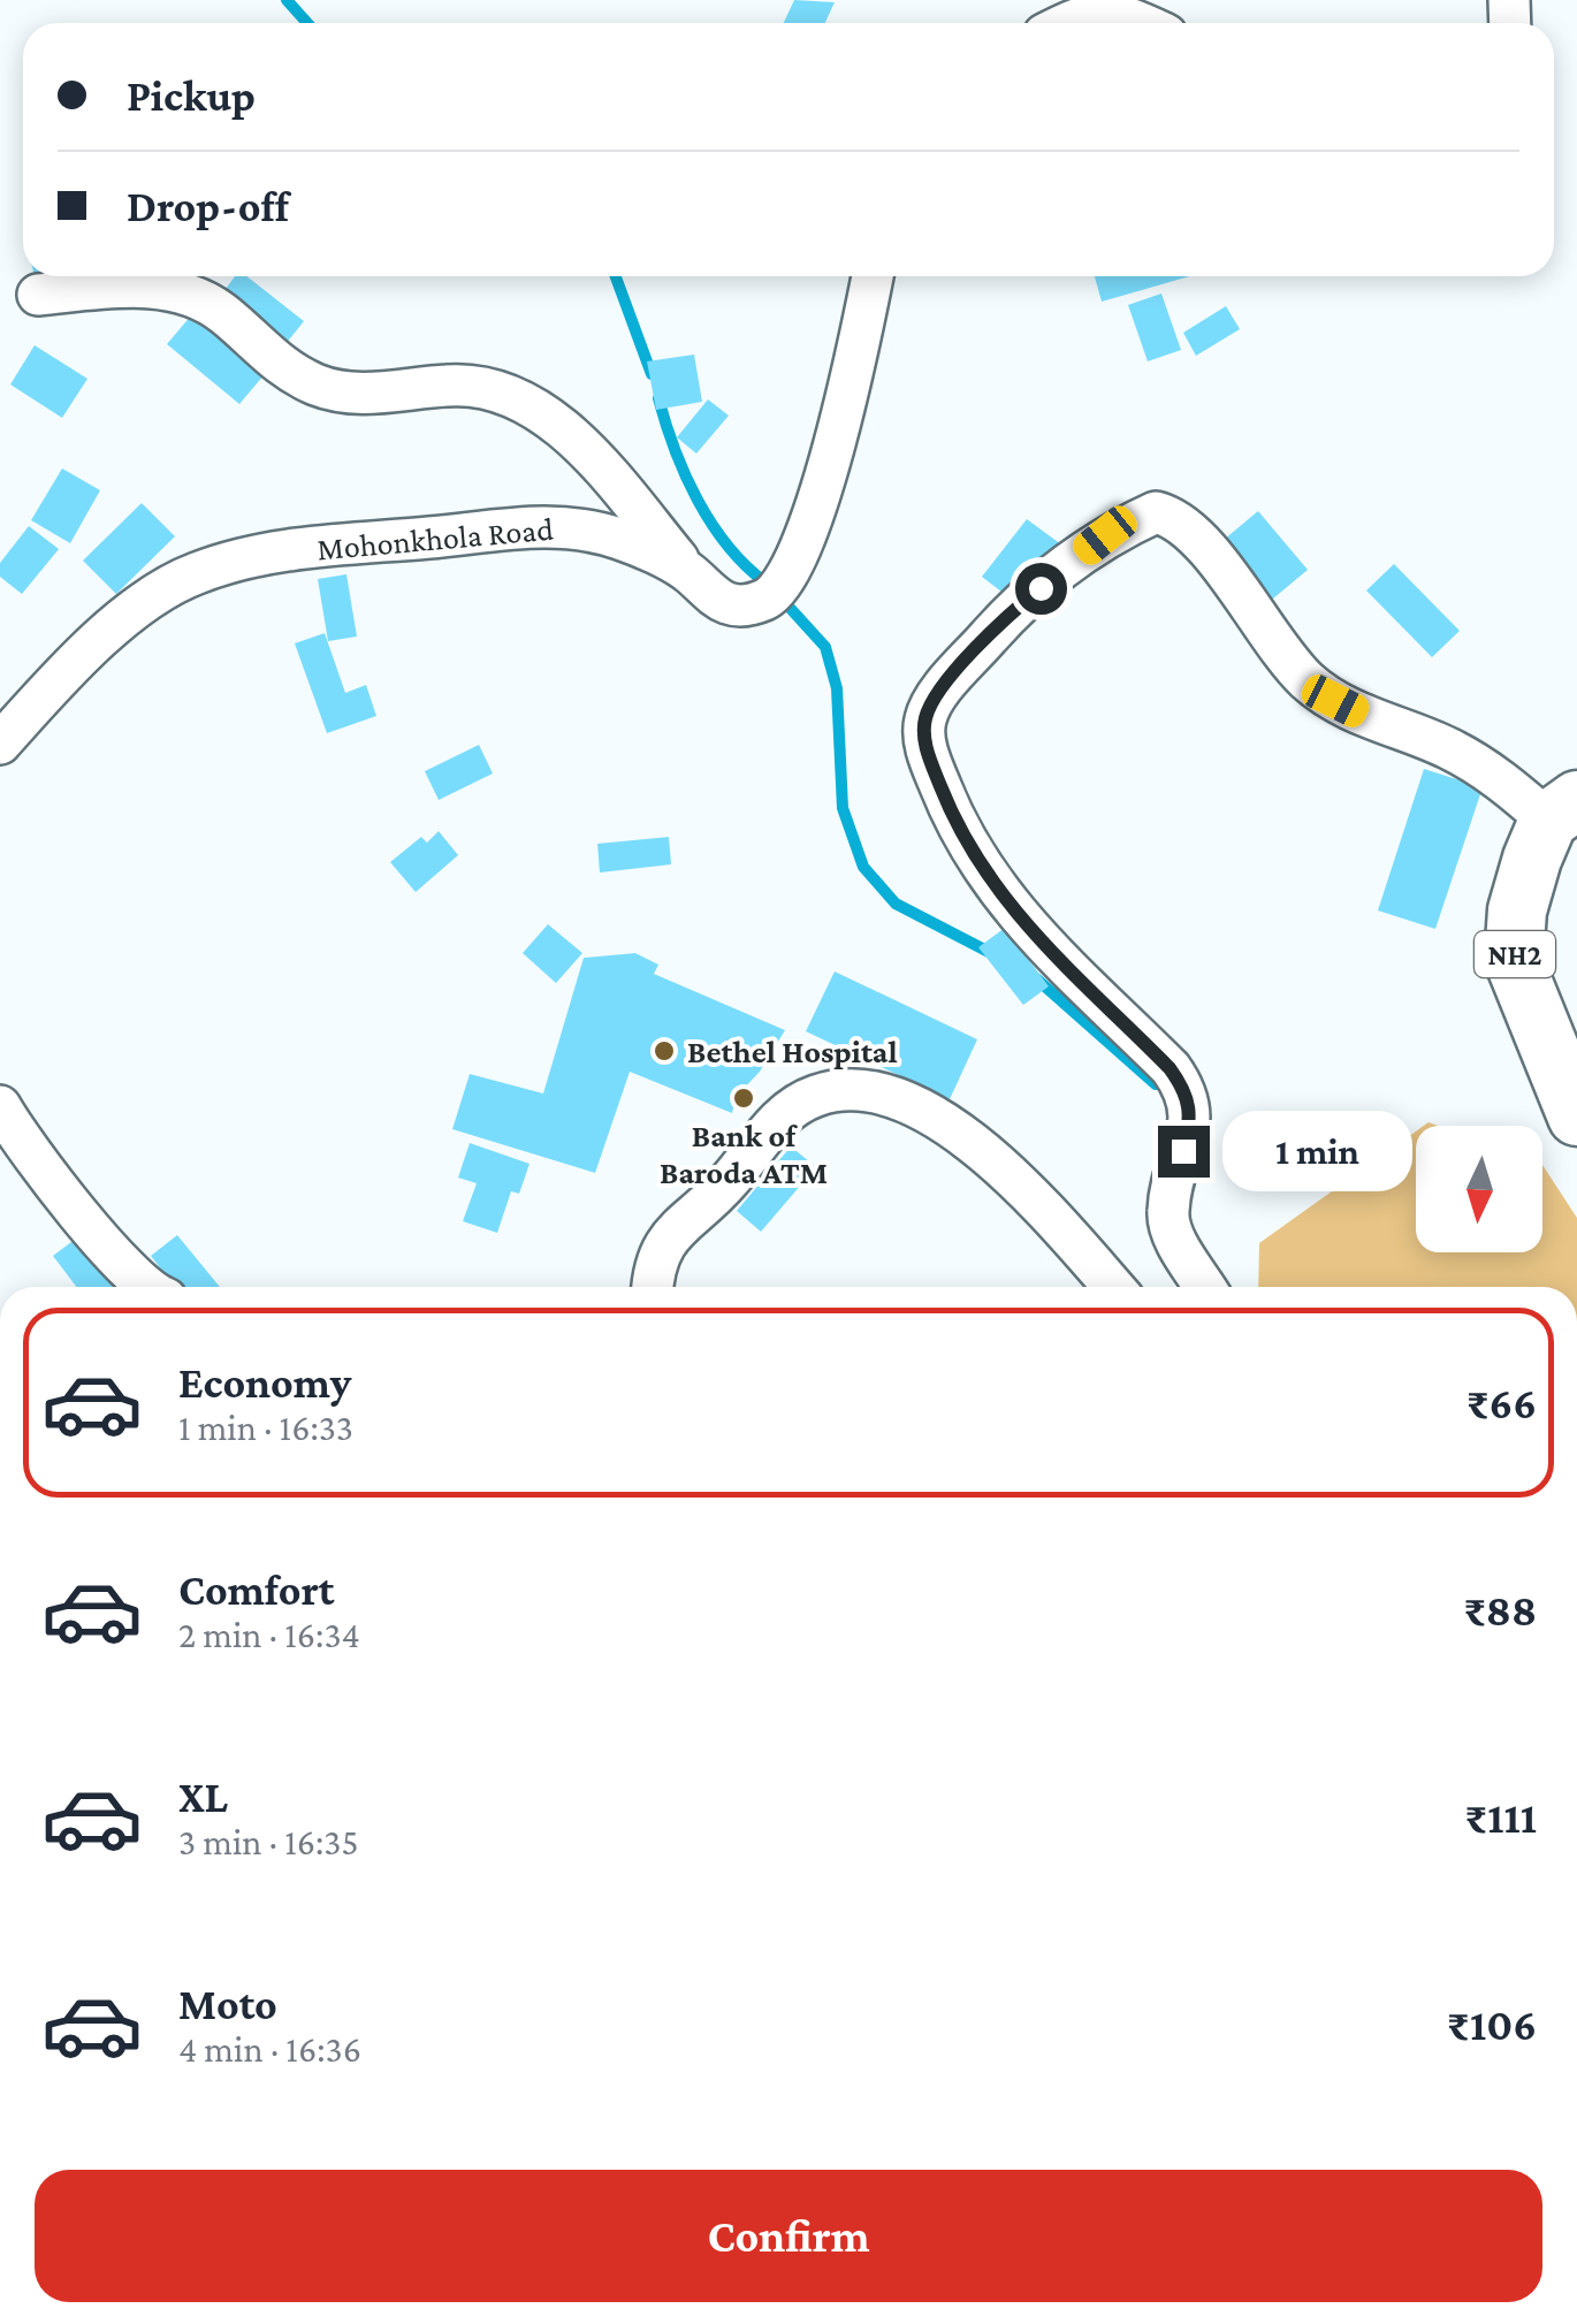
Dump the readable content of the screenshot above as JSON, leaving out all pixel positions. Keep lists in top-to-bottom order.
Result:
{
  "streets": {
    "highway": ["NH2"],
    "street": ["Mohonkhola Road"]
  },
  "places": ["Bethel Hospital", "Bank of Baroda ATM"],
  "north": "bottom",
  "page": {
    "banner": ["Pickup", "Drop-off"],
    "bubble": "1 min",
    "list": [
      {
        "name": "Economy",
        "note": "1 min · 16:33",
        "value": "₹66"
      },
      {
        "name": "Comfort",
        "note": "2 min · 16:34",
        "value": "₹88"
      },
      {
        "name": "XL",
        "note": "3 min · 16:35",
        "value": "₹111"
      },
      {
        "name": "Moto",
        "note": "4 min · 16:36",
        "value": "₹106"
      }
    ],
    "buttons": "Confirm"
  }
}
